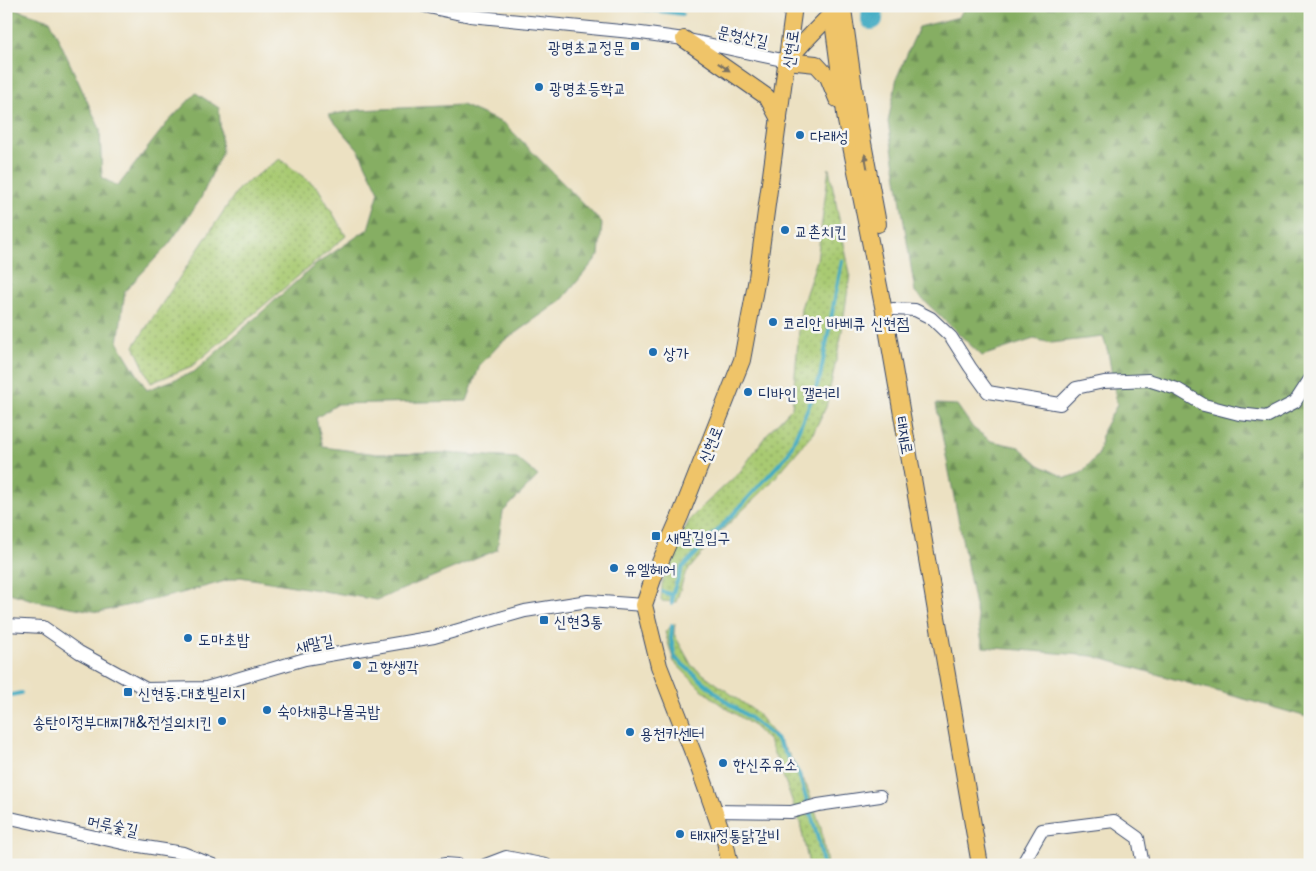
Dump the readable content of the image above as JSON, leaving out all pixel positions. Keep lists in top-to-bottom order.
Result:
{
  "streets": {
    "main road": ["신현로", "태재로"],
    "street": ["문형산길", "새말길", "머루숯길"]
  },
  "crossings": [
    ["문형산길", "신현로"],
    ["신현로", "새말길"]
  ],
  "places": {
    "transit": [
      "광명초교정문",
      "새말길입구",
      "신현3통",
      "신현동.대호빌리지"
    ],
    "other": [
      "광명초등학교",
      "다래성",
      "교촌치킨",
      "코리안 바베큐 신현점",
      "상가",
      "디바인 갤러리",
      "유엘헤어",
      "도마초밥",
      "고향생각",
      "숙아채콩나물국밥",
      "송탄이정부대찌개&전설의치킨",
      "용천카센터",
      "한신주유소",
      "태재정통닭갈비"
    ]
  }
}
